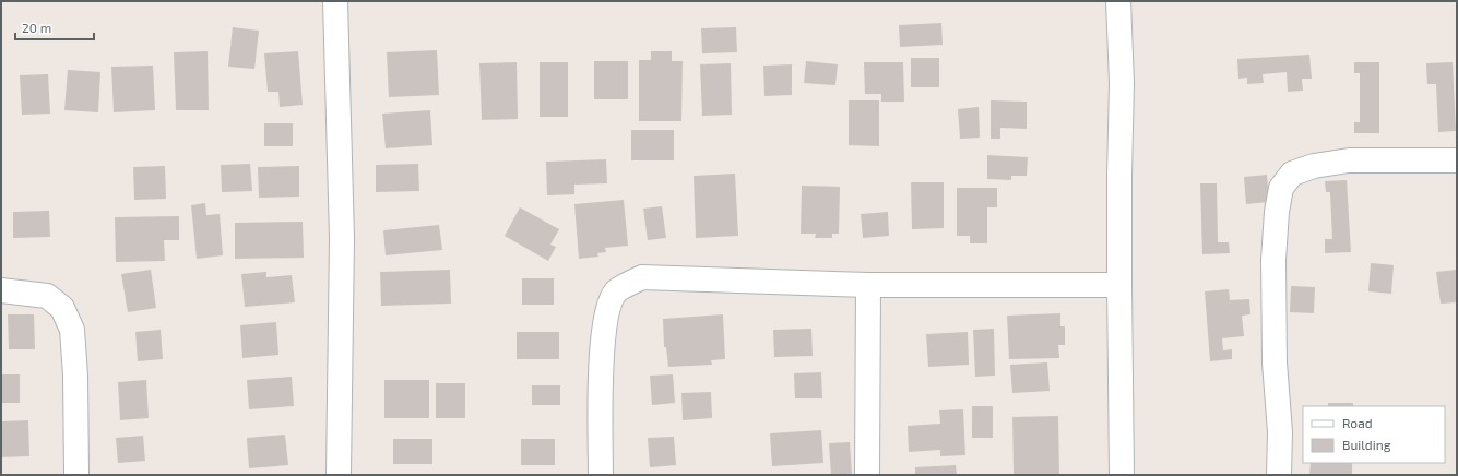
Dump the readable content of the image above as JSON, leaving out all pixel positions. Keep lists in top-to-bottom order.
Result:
{
  "legend": ["Road", "Building"],
  "scale_bar": "20 m"
}
